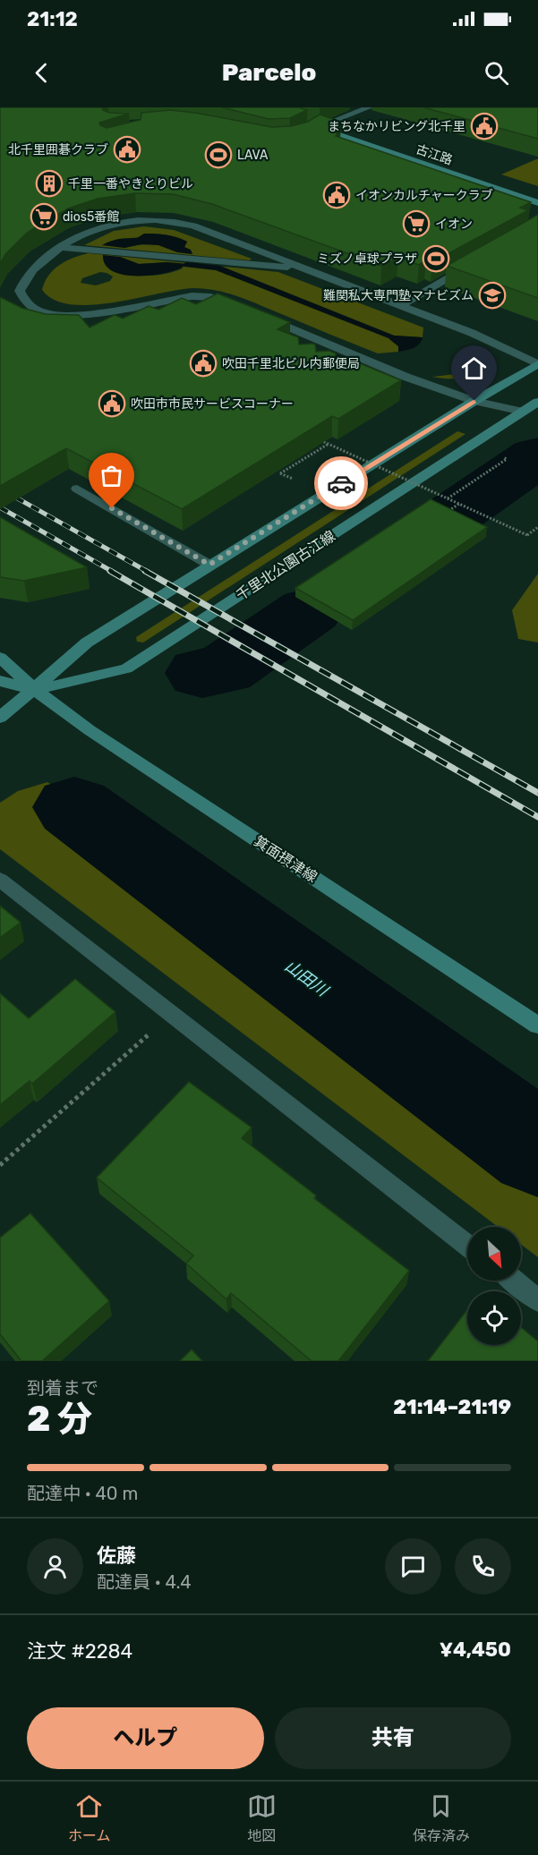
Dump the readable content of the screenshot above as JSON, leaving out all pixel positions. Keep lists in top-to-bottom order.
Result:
{
  "streets": {
    "street": ["古江路", "千里北公園古江線", "箕面摂津線"]
  },
  "crossings": [
    ["千里北公園古江線", "箕面摂津線"]
  ],
  "water": ["山田川"],
  "places": {
    "public building": [
      "まちなかリビング北千里",
      "北千里囲碁クラブ",
      "イオンカルチャークラブ",
      "吹田千里北ビル内郵便局",
      "吹田市市民サービスコーナー"
    ],
    "sports": ["LAVA", "ミズノ卓球プラザ"],
    "building": ["千里一番やきとりビル"],
    "supermarket": ["dios5番館", "イオン"],
    "school or university": ["難関私大専門塾マナビズム"]
  },
  "north": "bottom right",
  "page": {
    "status": "21:12",
    "header": "Parcelo",
    "heading": ["2 分", "到着まで", "21:14–21:19"],
    "panel": [
      "佐藤",
      "配達員 · 4.4",
      "注文 #2284",
      "¥4,450"
    ],
    "bar": "配達中 · 40 m",
    "buttons": ["ヘルプ", "共有"],
    "tabs": ["ホーム", "地図", "保存済み"]
  }
}
